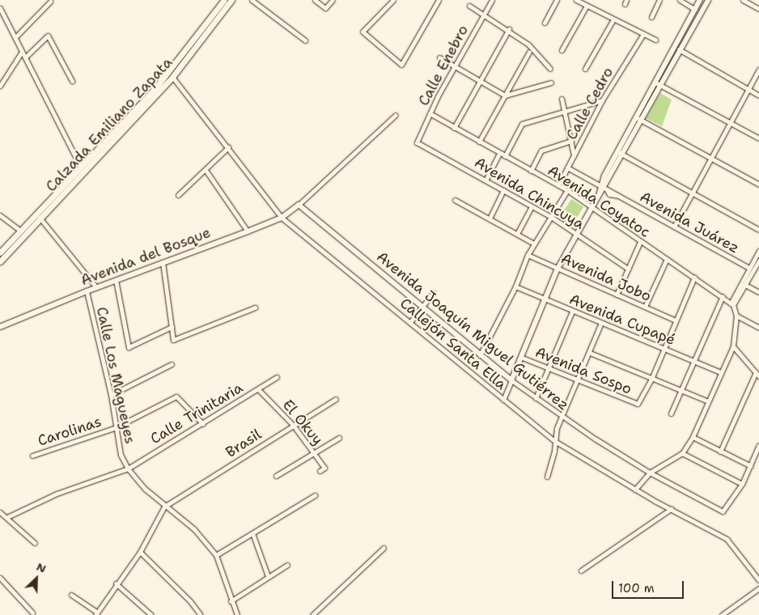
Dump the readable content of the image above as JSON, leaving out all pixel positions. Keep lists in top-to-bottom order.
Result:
{
  "streets": {
    "main road": ["Calzada Emiliano Zapata"],
    "street": [
      "Calle Enebro",
      "Calle Cedro",
      "Avenida Chincuya",
      "Avenida Coyatoc",
      "Avenida Juárez",
      "Avenida del Bosque",
      "Avenida Jobo",
      "Avenida Cupapé",
      "Avenida Joaquín Miguel Gutiérrez",
      "Callejón Santa Ella",
      "Avenida Sospo",
      "Calle Los Magueyes",
      "Calle Trinitaria",
      "El Okuy",
      "Carolinas",
      "Brasil"
    ]
  },
  "crossings": [
    ["Calle Enebro", "Avenida Chincuya"],
    ["Calle Enebro", "Avenida Coyatoc"],
    ["Calle Cedro", "Avenida Coyatoc"],
    ["Calle Cedro", "Avenida Juárez"],
    ["Calzada Emiliano Zapata", "Callejón Santa Ella"],
    ["Avenida del Bosque", "Avenida Joaquín Miguel Gutiérrez"],
    ["Avenida del Bosque", "Callejón Santa Ella"],
    ["Avenida del Bosque", "Calle Los Magueyes"],
    ["Calle Los Magueyes", "Calle Trinitaria"],
    ["Calle Los Magueyes", "Carolinas"],
    ["Calle Los Magueyes", "Brasil"],
    ["Calle Trinitaria", "El Okuy"],
    ["Calle Trinitaria", "Carolinas"],
    ["El Okuy", "Brasil"]
  ],
  "scale_bar": "100 m",
  "north": "top right"
}
